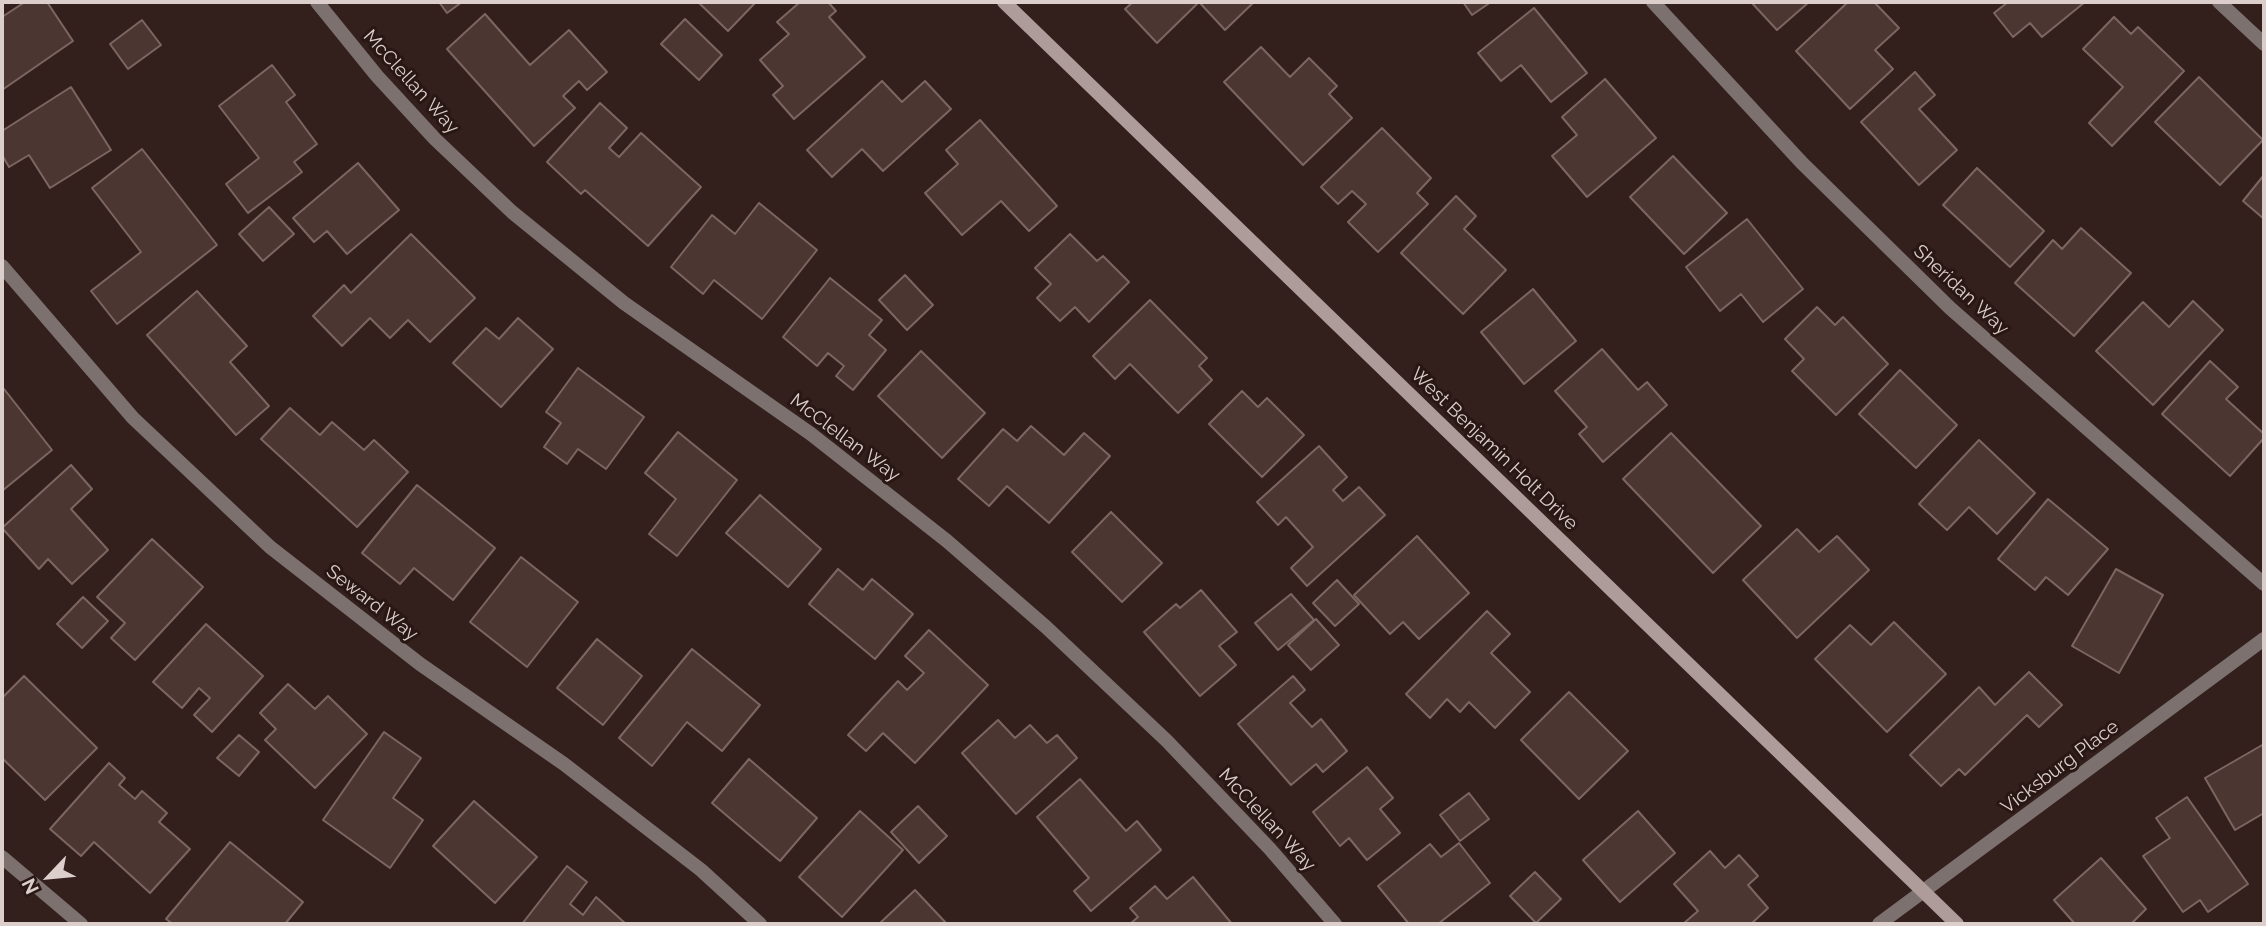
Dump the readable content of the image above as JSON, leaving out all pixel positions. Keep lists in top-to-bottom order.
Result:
{
  "streets": {
    "main road": ["West Benjamin Holt Drive"],
    "street": [
      "McClellan Way",
      "Sheridan Way",
      "Seward Way",
      "Vicksburg Place"
    ]
  },
  "crossings": [
    ["West Benjamin Holt Drive", "Vicksburg Place"]
  ],
  "north": "bottom left"
}
